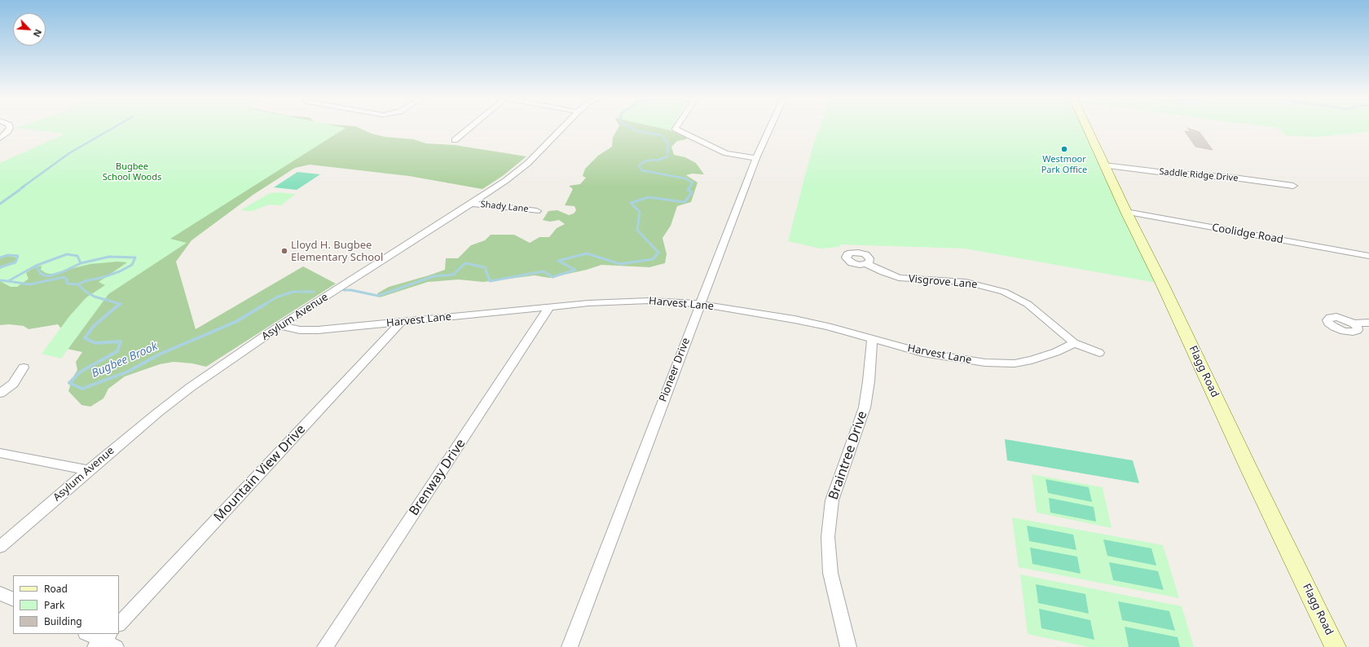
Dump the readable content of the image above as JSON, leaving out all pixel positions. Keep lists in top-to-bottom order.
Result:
{
  "streets": {
    "street": [
      "Saddle Ridge Drive",
      "Shady Lane",
      "Coolidge Road",
      "Visgrove Lane",
      "Harvest Lane",
      "Asylum Avenue",
      "Pioneer Drive",
      "Flagg Road",
      "Braintree Drive",
      "Mountain View Drive",
      "Brenway Drive"
    ]
  },
  "crossings": [
    ["Saddle Ridge Drive", "Flagg Road"],
    ["Shady Lane", "Asylum Avenue"],
    ["Coolidge Road", "Flagg Road"],
    ["Visgrove Lane", "Harvest Lane"],
    ["Harvest Lane", "Asylum Avenue"],
    ["Harvest Lane", "Pioneer Drive"],
    ["Harvest Lane", "Braintree Drive"],
    ["Harvest Lane", "Mountain View Drive"],
    ["Harvest Lane", "Brenway Drive"]
  ],
  "water": ["Bugbee Brook"],
  "parks": ["Bugbee School Woods"],
  "places": ["Westmoor Park Office", "Lloyd H. Bugbee Elementary School"],
  "legend": ["Road", "Park", "Building"],
  "north": "bottom right"
}
